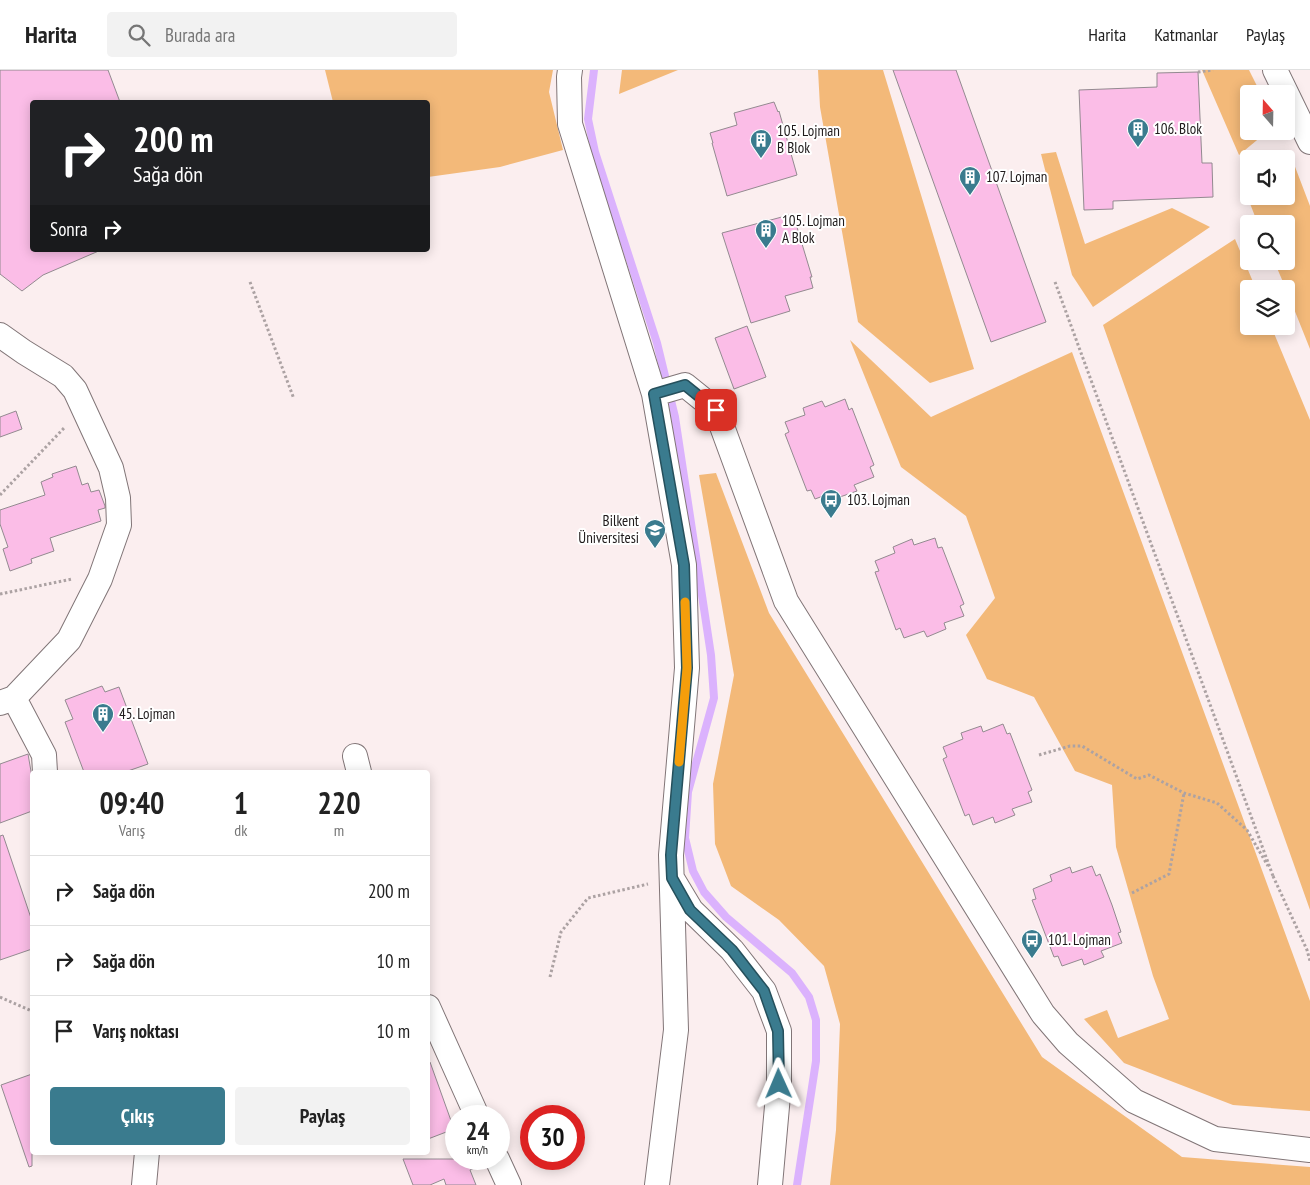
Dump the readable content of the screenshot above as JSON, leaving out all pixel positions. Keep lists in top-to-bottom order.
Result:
{
  "places": {
    "building": [
      "106. Blok",
      "105. Lojman B Blok",
      "107. Lojman",
      "105. Lojman A Blok",
      "45. Lojman"
    ],
    "bus stop": ["103. Lojman", "101. Lojman"],
    "school or university": ["Bilkent Üniversitesi"]
  },
  "north": "top",
  "page": {
    "header": "Harita",
    "search": "Burada ara",
    "nav": ["Harita", "Katmanlar", "Paylaş"],
    "turn": ["200 m", "Sağa dön"],
    "then": "Sonra",
    "eta": [
      "09:40",
      "Varış",
      "1",
      "dk",
      "220",
      "m"
    ],
    "list": [
      {
        "name": "Sağa dön",
        "value": "200 m"
      },
      {
        "name": "Sağa dön",
        "value": "10 m"
      },
      {
        "name": "Varış noktası",
        "value": "10 m"
      }
    ],
    "buttons": ["Çıkış", "Paylaş"],
    "speed": "24 km/h",
    "limit": "30"
  }
}
